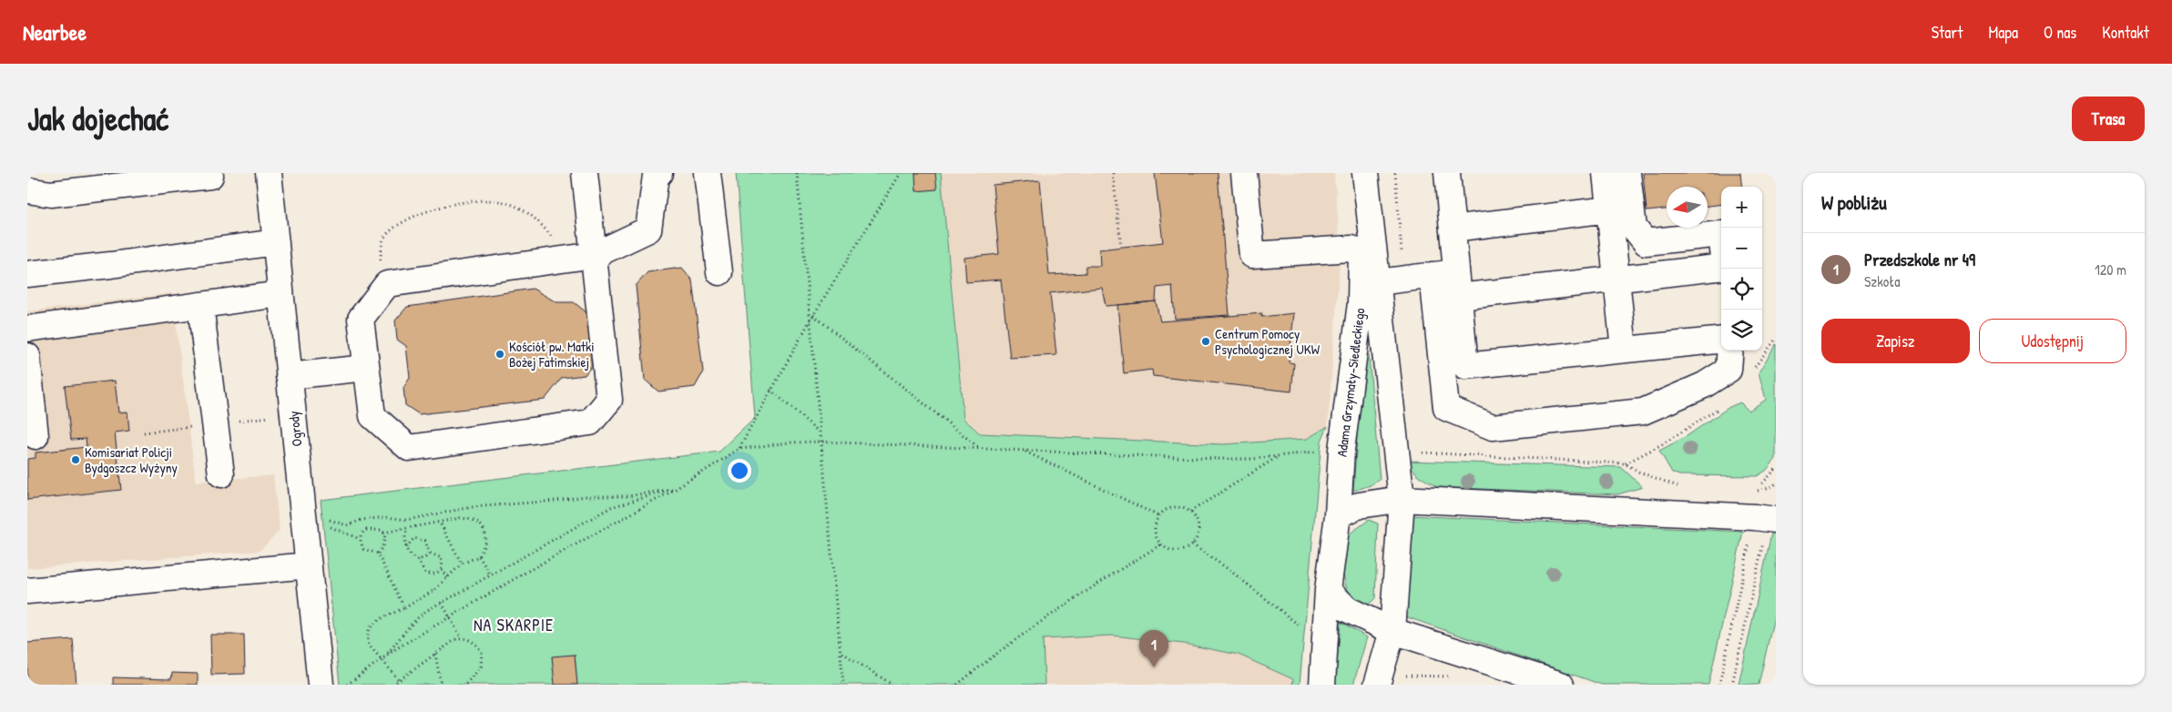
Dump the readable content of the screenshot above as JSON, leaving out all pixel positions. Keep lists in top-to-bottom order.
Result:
{
  "streets": {
    "street": ["Adama Grzymały-Siedleckiego", "Ogrody"]
  },
  "districts": ["NA SKARPIE"],
  "places": ["Centrum Pomocy Psychologicznej UKW", "Kościół pw. Matki Bożej Fatimskiej", "Komisariat Policji Bydgoszcz Wyżyny"],
  "north": "left",
  "page": {
    "header": "Nearbee",
    "nav": [
      "Start",
      "Mapa",
      "O nas",
      "Kontakt"
    ],
    "buttons": [
      "Trasa",
      ["Zapisz", "Udostępnij"]
    ],
    "title": "Jak dojechać",
    "heading": "W pobliżu",
    "map_buttons": ["+", "−"],
    "list": [
      {
        "mark": "1",
        "name": "Przedszkole nr 49",
        "note": "Szkoła",
        "value": "120 m"
      }
    ],
    "pins": "1"
  }
}
